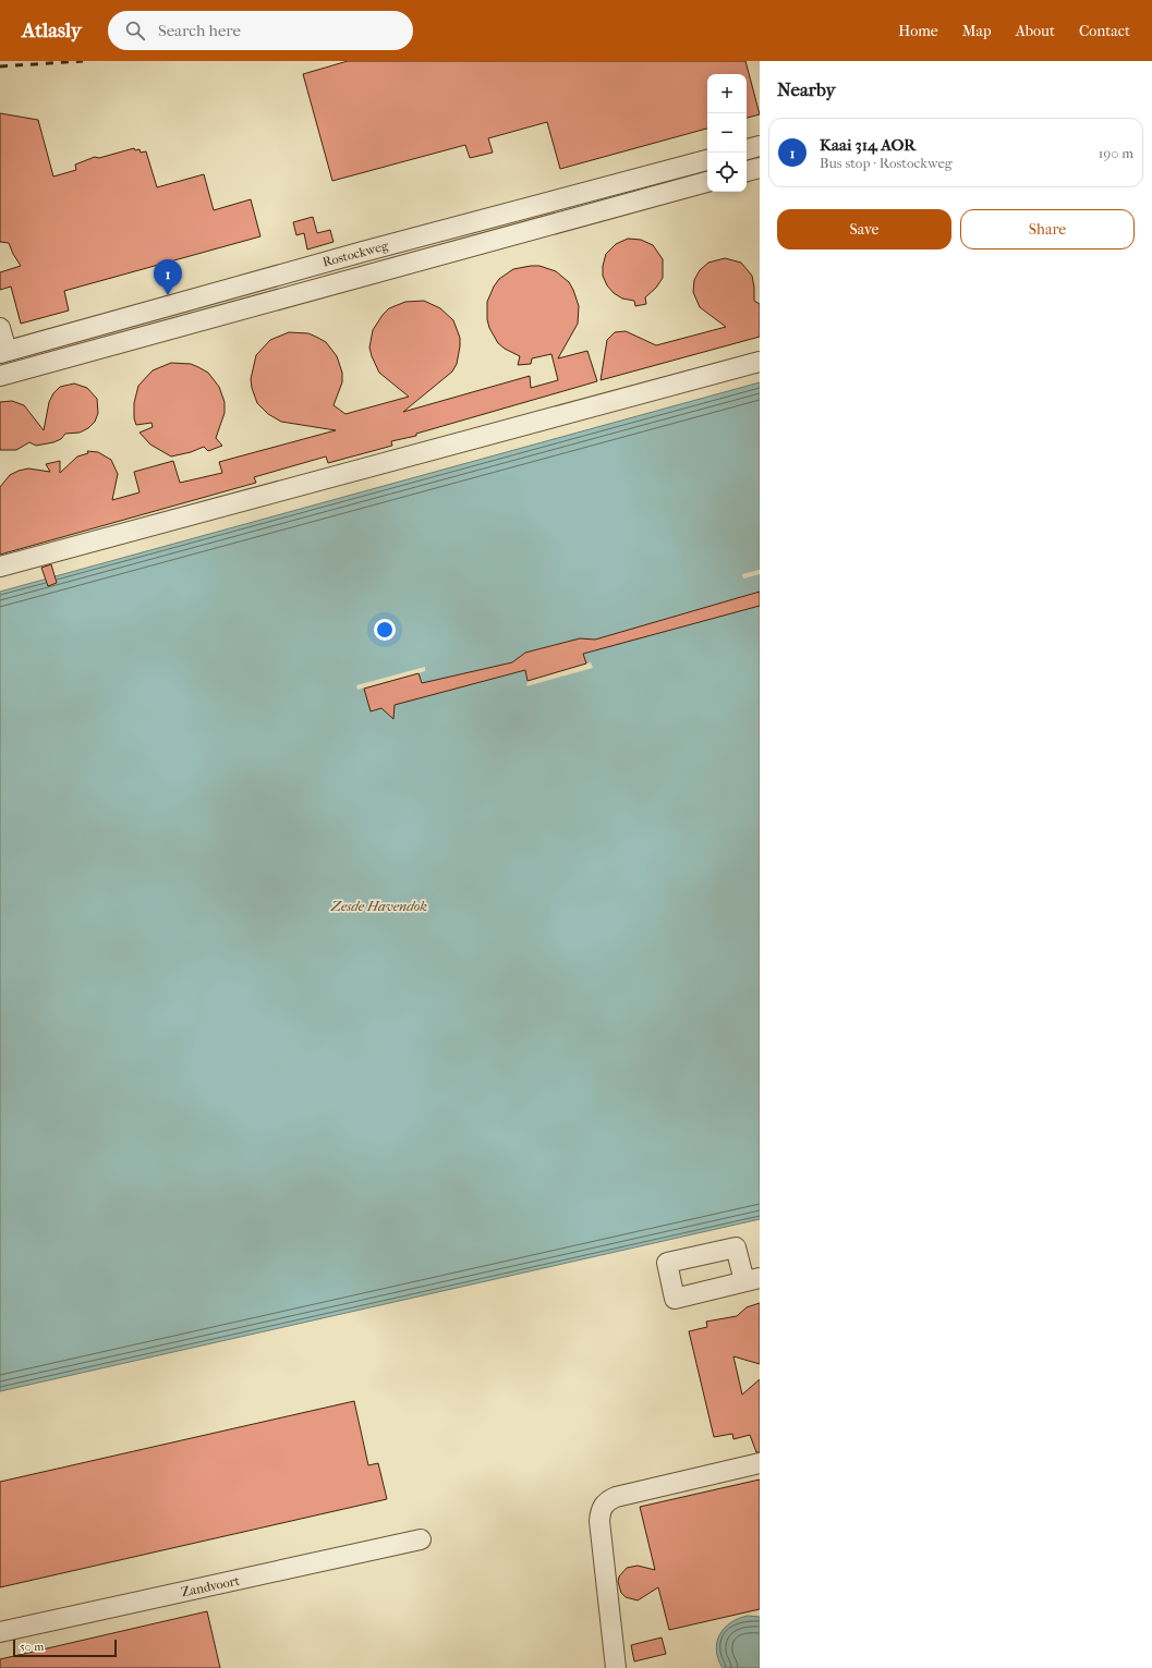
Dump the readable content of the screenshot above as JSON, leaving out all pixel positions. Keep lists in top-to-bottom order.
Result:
{
  "streets": {
    "street": ["Rostockweg", "Zandvoort"]
  },
  "water": ["Zesde Havendok"],
  "scale_bar": "50 m",
  "page": {
    "header": "Atlasly",
    "search": "Search here",
    "nav": [
      "Home",
      "Map",
      "About",
      "Contact"
    ],
    "heading": "Nearby",
    "map_buttons": ["+", "−"],
    "list": [
      {
        "mark": "1",
        "name": "Kaai 314 AOR",
        "note": "Bus stop · Rostockweg",
        "value": "190 m"
      }
    ],
    "buttons": ["Save", "Share"],
    "pins": "1",
    "scale": "50 m"
  }
}
